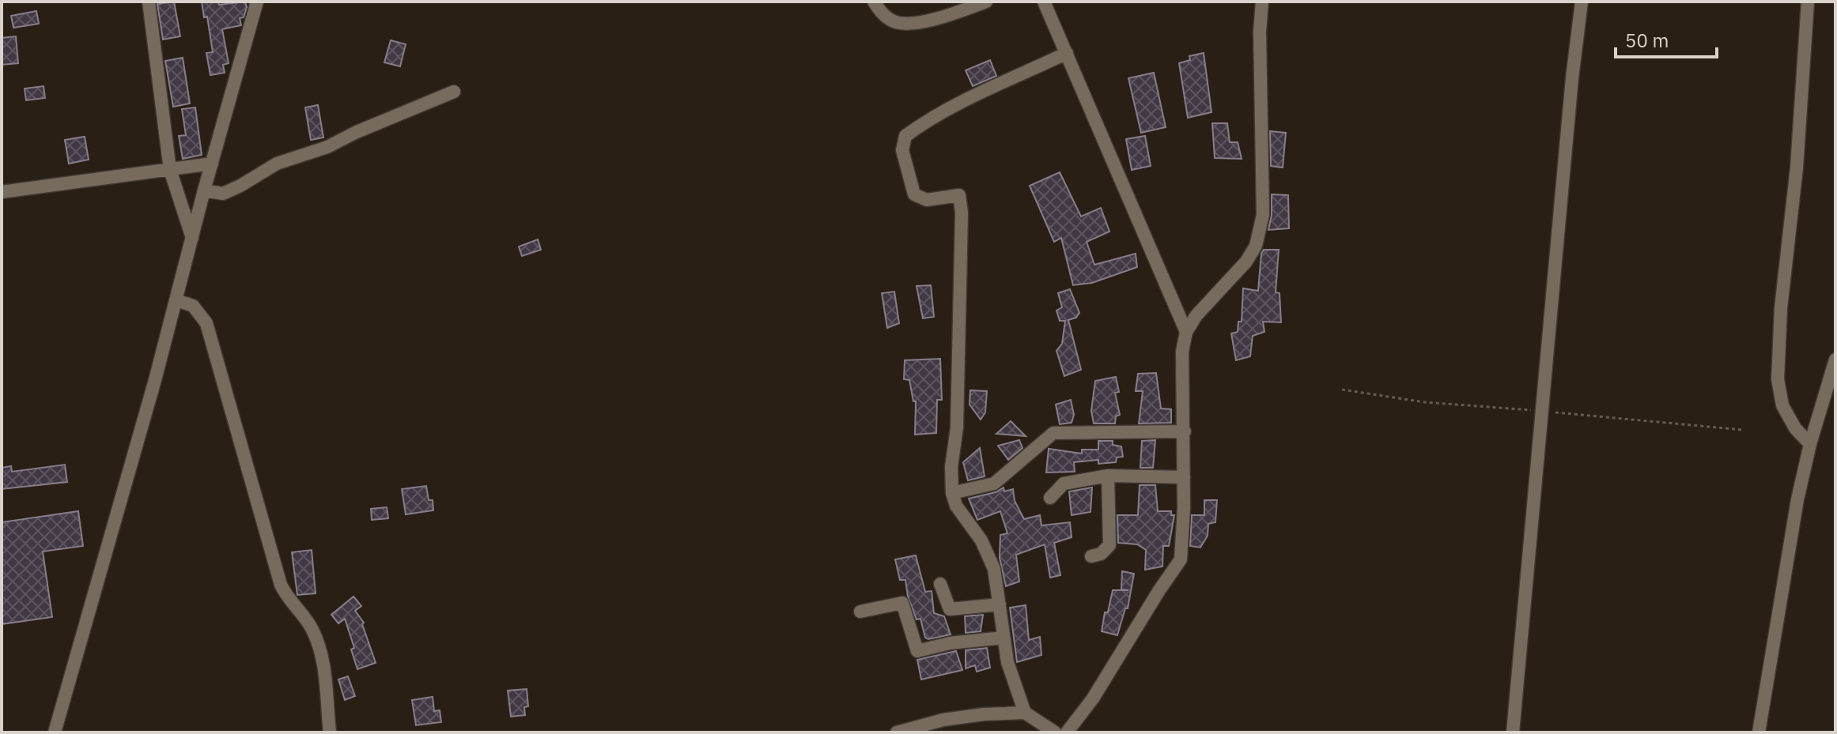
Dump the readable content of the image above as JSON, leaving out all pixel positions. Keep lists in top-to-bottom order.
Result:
{
  "scale_bar": "50 m"
}
